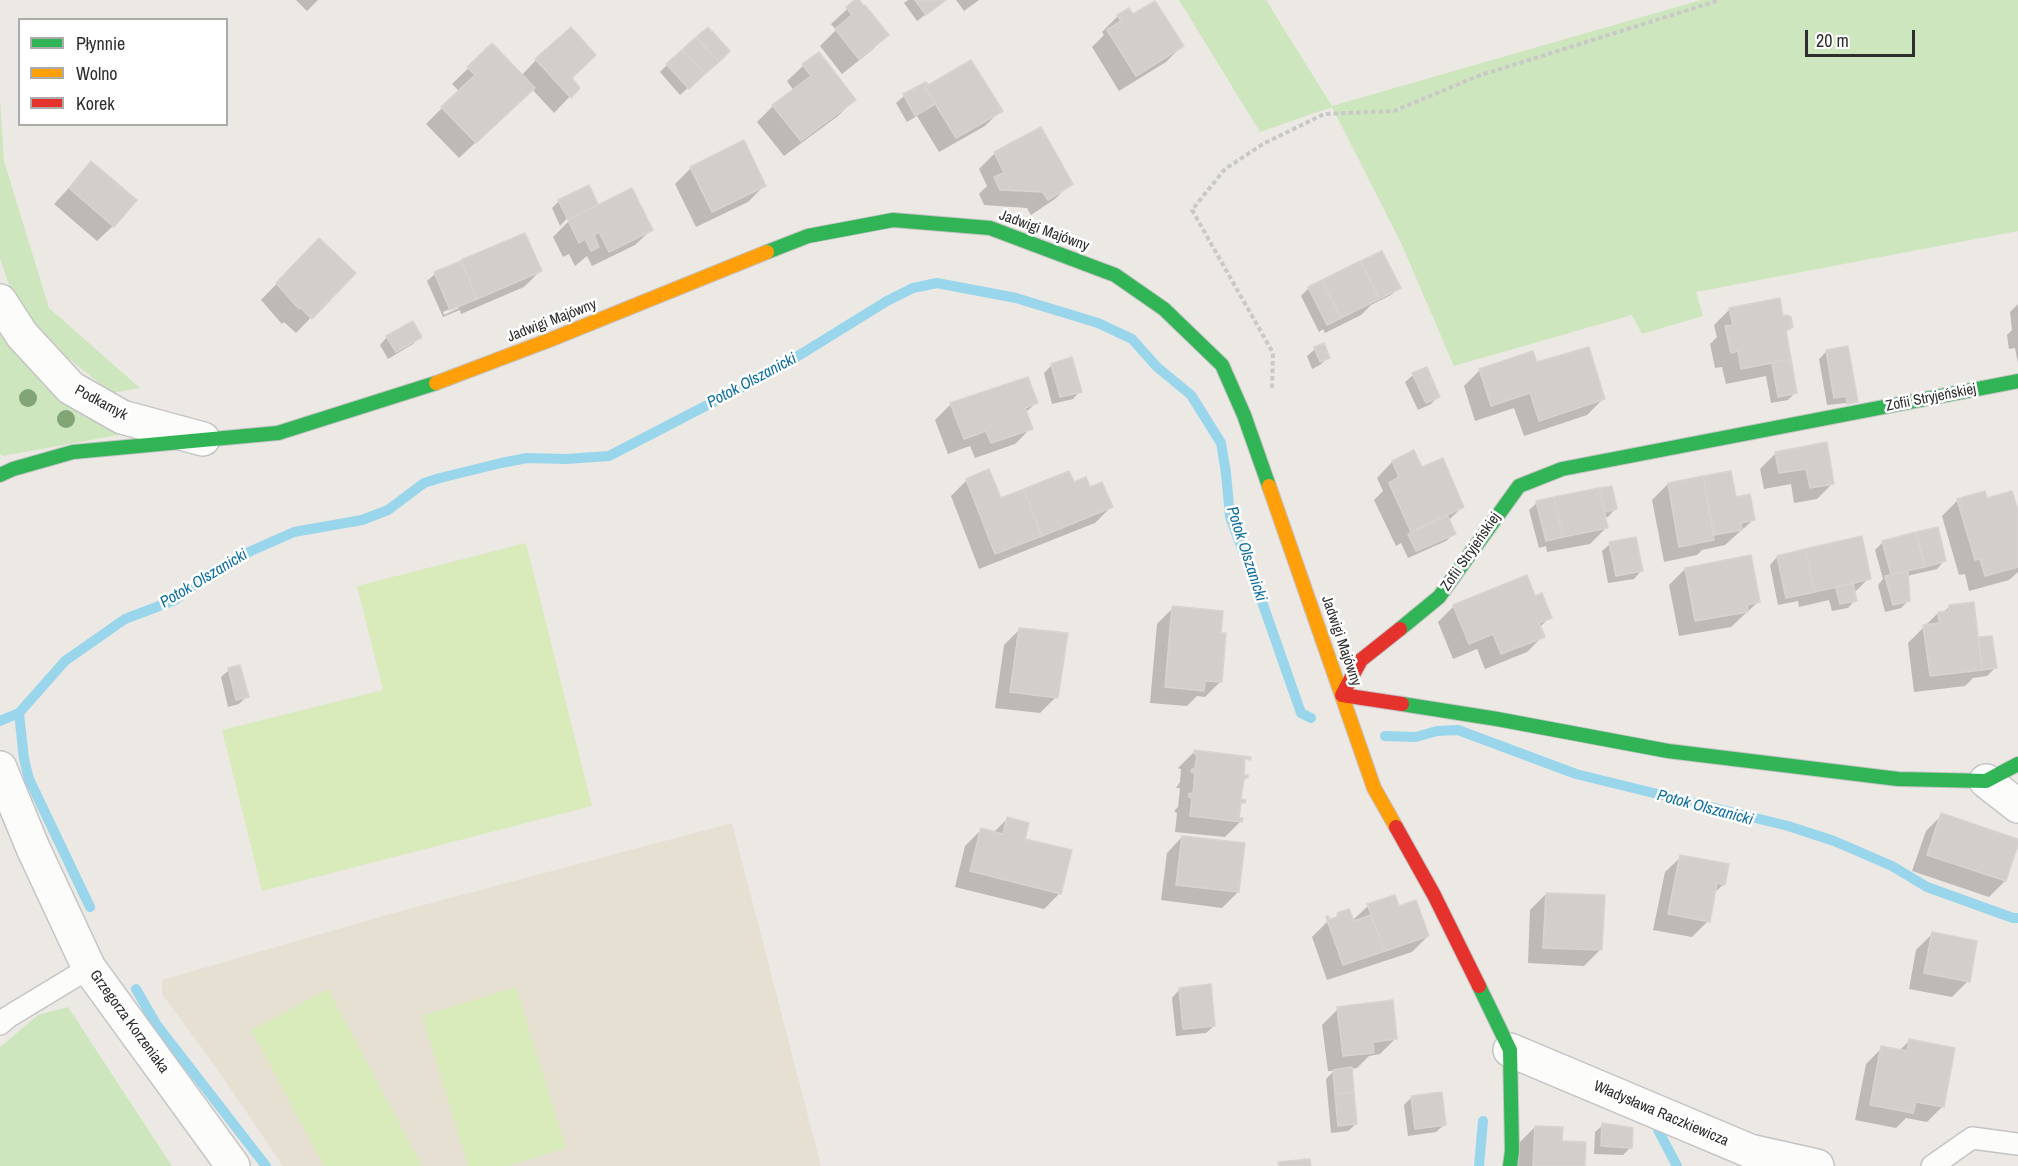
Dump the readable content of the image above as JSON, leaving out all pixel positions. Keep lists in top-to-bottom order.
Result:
{
  "streets": {
    "street": [
      "Jadwigi Majówny",
      "Zofii Stryjeńskiej",
      "Podkamyk",
      "Grzegorza Korzeniaka",
      "Władysława Raczkiewicza"
    ]
  },
  "crossings": [
    ["Jadwigi Majówny", "Zofii Stryjeńskiej"],
    ["Jadwigi Majówny", "Podkamyk"],
    ["Jadwigi Majówny", "Władysława Raczkiewicza"]
  ],
  "water": ["Potok Olszanicki"],
  "legend": ["Płynnie", "Wolno", "Korek"],
  "scale_bar": "20 m"
}
